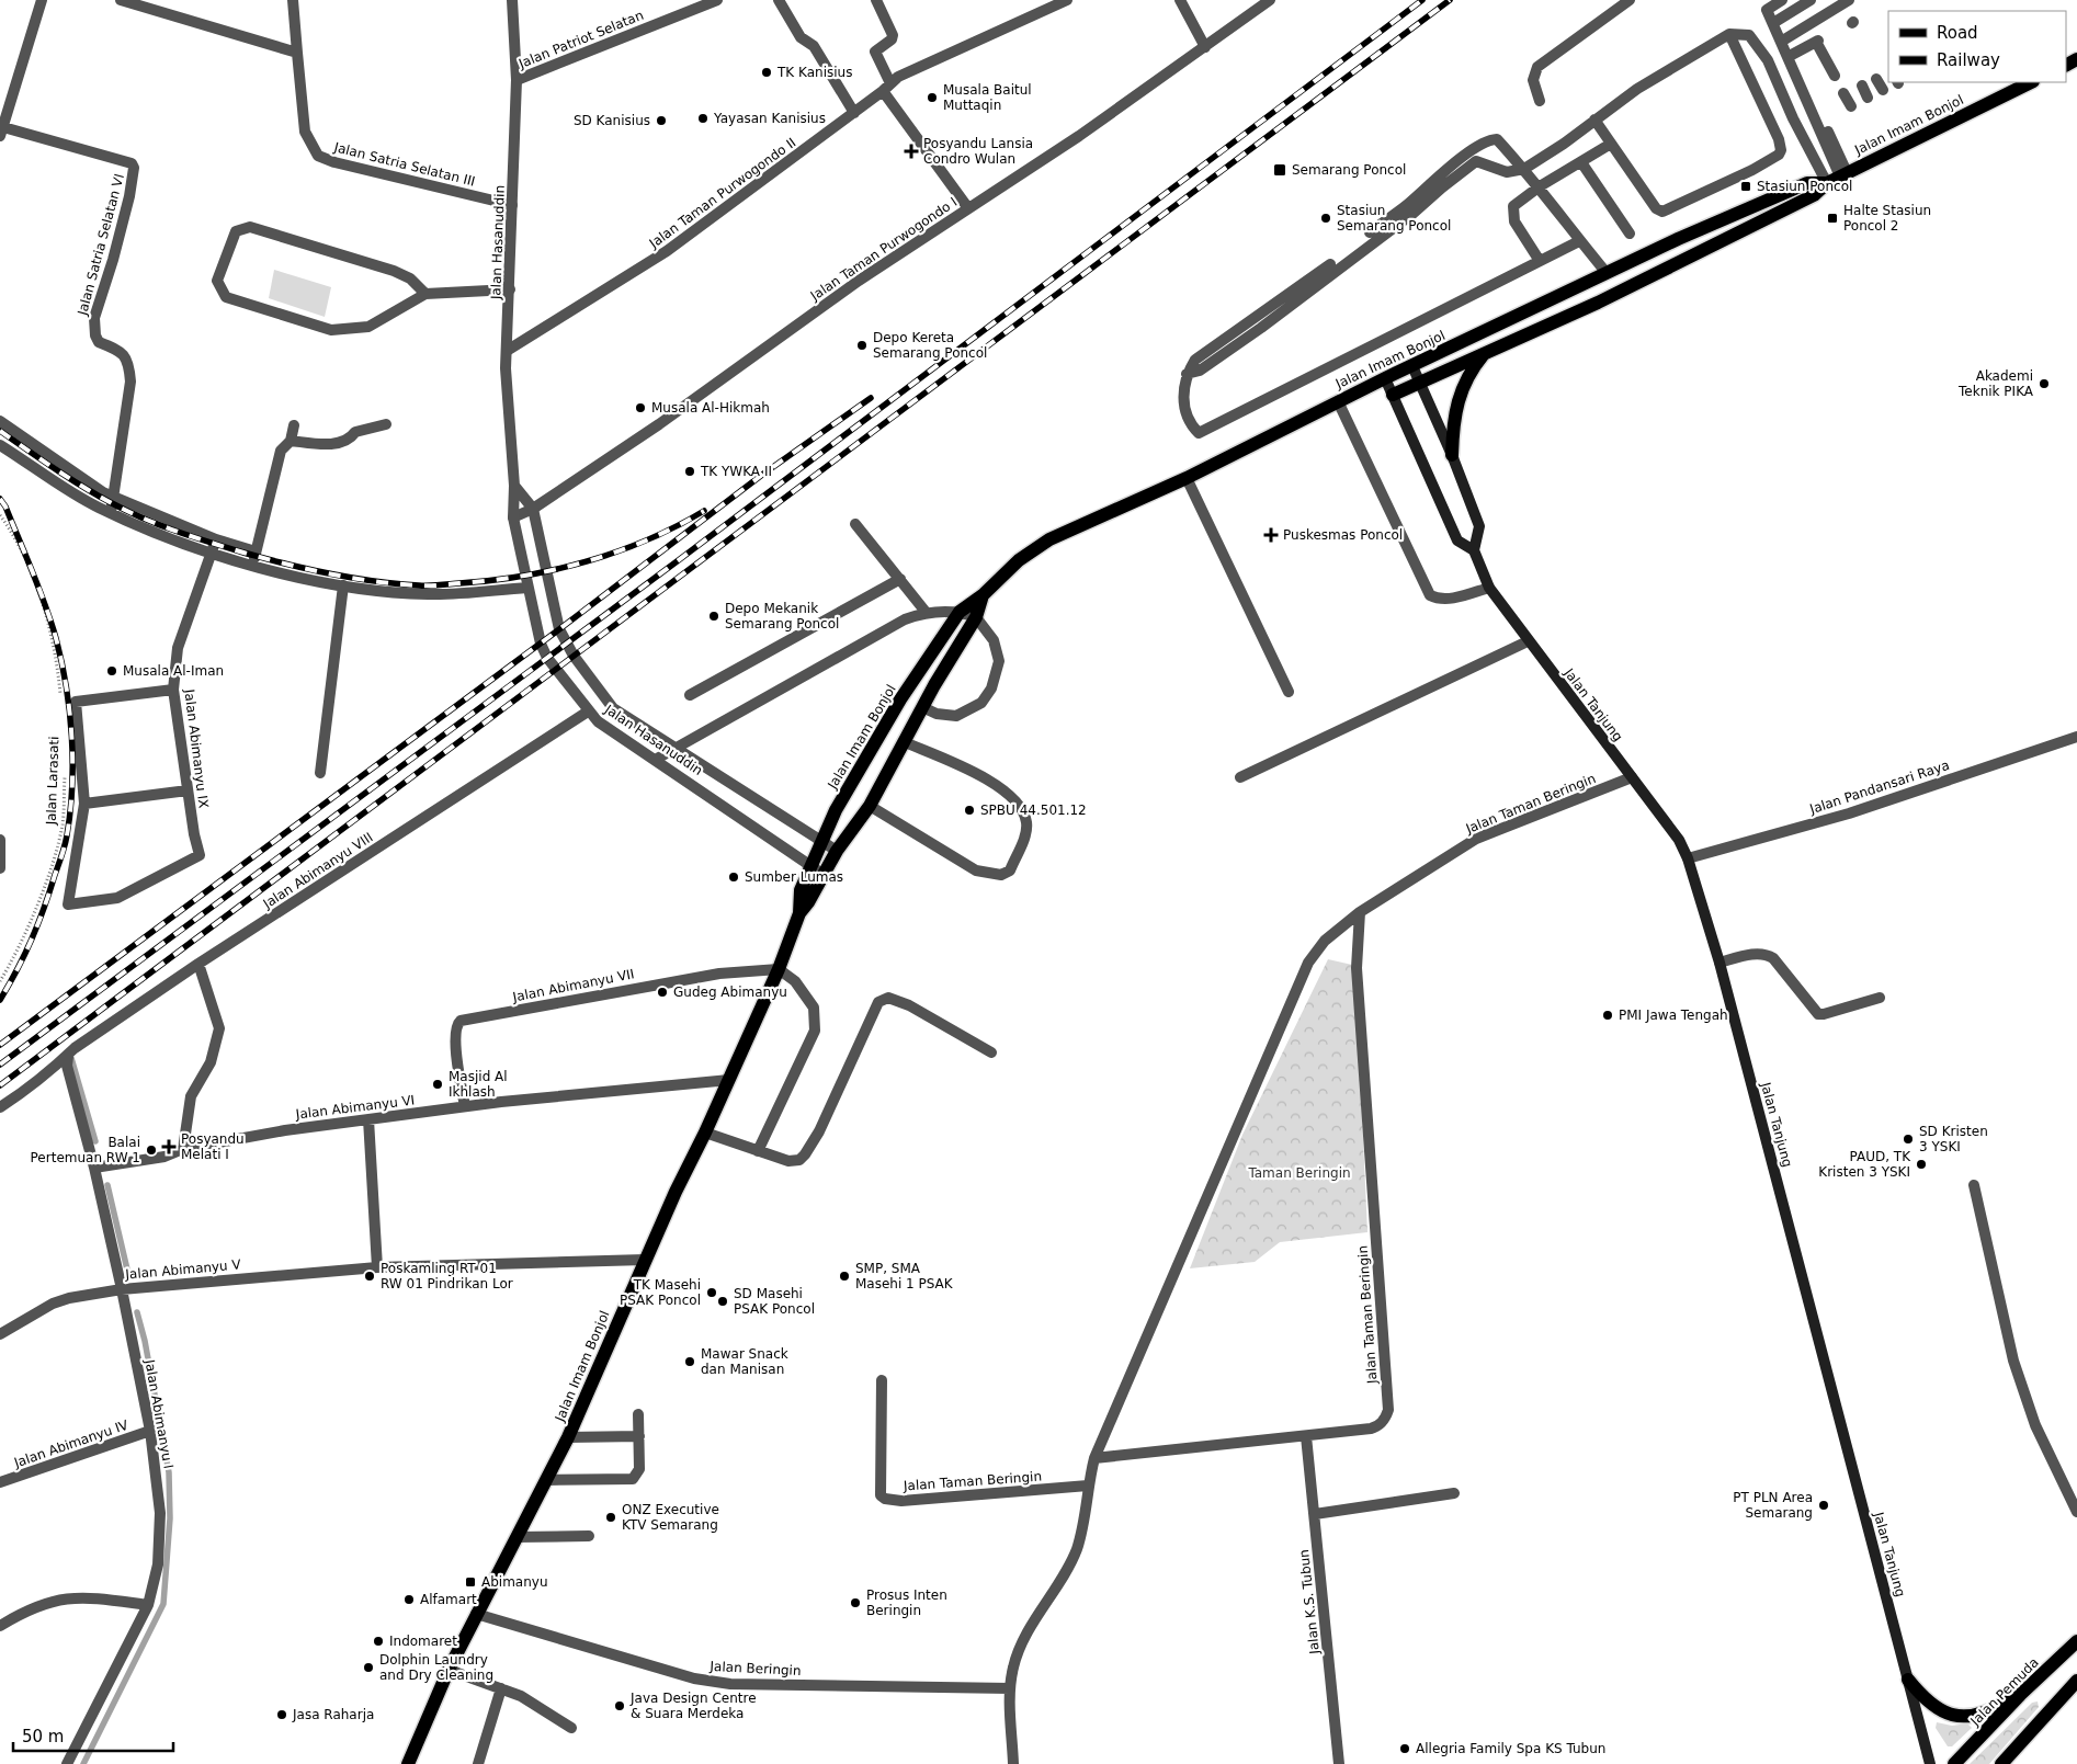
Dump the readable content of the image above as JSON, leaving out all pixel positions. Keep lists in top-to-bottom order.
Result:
{
  "streets": {
    "main road": ["Jalan Imam Bonjol", "Jalan Tanjung", "Jalan Pemuda"],
    "street": [
      "Jalan Patriot Selatan",
      "Jalan Satria Selatan III",
      "Jalan Taman Purwogondo II",
      "Jalan Hasanuddin",
      "Jalan Satria Selatan VI",
      "Jalan Taman Purwogondo I",
      "Jalan Abimanyu IX",
      "Jalan Pandansari Raya",
      "Jalan Taman Beringin",
      "Jalan Abimanyu VIII",
      "Jalan Abimanyu VII",
      "Jalan Abimanyu VI",
      "Jalan Abimanyu V",
      "Jalan Abimanyu I",
      "Jalan Abimanyu IV",
      "Jalan K.S. Tubun",
      "Jalan Beringin"
    ],
    "path": ["Jalan Larasati"]
  },
  "crossings": [
    ["Jalan Patriot Selatan", "Jalan Hasanuddin"],
    ["Jalan Imam Bonjol", "Jalan Hasanuddin"],
    ["Jalan Imam Bonjol", "Jalan Tanjung"],
    ["Jalan Imam Bonjol", "Jalan Abimanyu VII"],
    ["Jalan Imam Bonjol", "Jalan Abimanyu VI"],
    ["Jalan Imam Bonjol", "Jalan Abimanyu V"],
    ["Jalan Imam Bonjol", "Jalan Beringin"],
    ["Jalan Satria Selatan III", "Jalan Hasanuddin"],
    ["Jalan Taman Purwogondo II", "Jalan Hasanuddin"],
    ["Jalan Hasanuddin", "Jalan Taman Purwogondo I"],
    ["Jalan Hasanuddin", "Jalan Abimanyu VIII"],
    ["Jalan Tanjung", "Jalan Pandansari Raya"],
    ["Jalan Tanjung", "Jalan Taman Beringin"],
    ["Jalan Taman Beringin", "Jalan K.S. Tubun"],
    ["Jalan Abimanyu VIII", "Jalan Abimanyu I"],
    ["Jalan Abimanyu VII", "Jalan Abimanyu VI"],
    ["Jalan Abimanyu VI", "Jalan Abimanyu I"],
    ["Jalan Abimanyu V", "Jalan Abimanyu I"],
    ["Jalan Abimanyu I", "Jalan Abimanyu IV"]
  ],
  "parks": ["Taman Beringin"],
  "places": {
    "other": [
      "TK Kanisius",
      "Musala Baitul Muttaqin",
      "Yayasan Kanisius",
      "SD Kanisius",
      "Stasiun Semarang Poncol",
      "Depo Kereta Semarang Poncol",
      "Akademi Teknik PIKA",
      "Musala Al-Hikmah",
      "TK YWKA II",
      "Depo Mekanik Semarang Poncol",
      "Musala Al-Iman",
      "SPBU 44.501.12",
      "Sumber Lumas",
      "Gudeg Abimanyu",
      "PMI Jawa Tengah",
      "Masjid Al Ikhlash",
      "SD Kristen 3 YSKI",
      "Balai Pertemuan RW 1",
      "PAUD, TK Kristen 3 YSKI",
      "Poskamling RT 01 RW 01 Pindrikan Lor",
      "SMP, SMA Masehi 1 PSAK",
      "TK Masehi PSAK Poncol",
      "SD Masehi PSAK Poncol",
      "Mawar Snack dan Manisan",
      "PT PLN Area Semarang",
      "ONZ Executive KTV Semarang",
      "Alfamart",
      "Prosus Inten Beringin",
      "Indomaret",
      "Dolphin Laundry and Dry Cleaning",
      "Java Design Centre & Suara Merdeka",
      "Jasa Raharja",
      "Allegria Family Spa KS Tubun"
    ],
    "health": ["Posyandu Lansia Condro Wulan", "Puskesmas Poncol", "Posyandu Melati I"],
    "transit": [
      "Semarang Poncol",
      "Stasiun Poncol",
      "Halte Stasiun Poncol 2",
      "Abimanyu"
    ]
  },
  "legend": ["Road", "Railway"],
  "scale_bar": "50 m"
}
